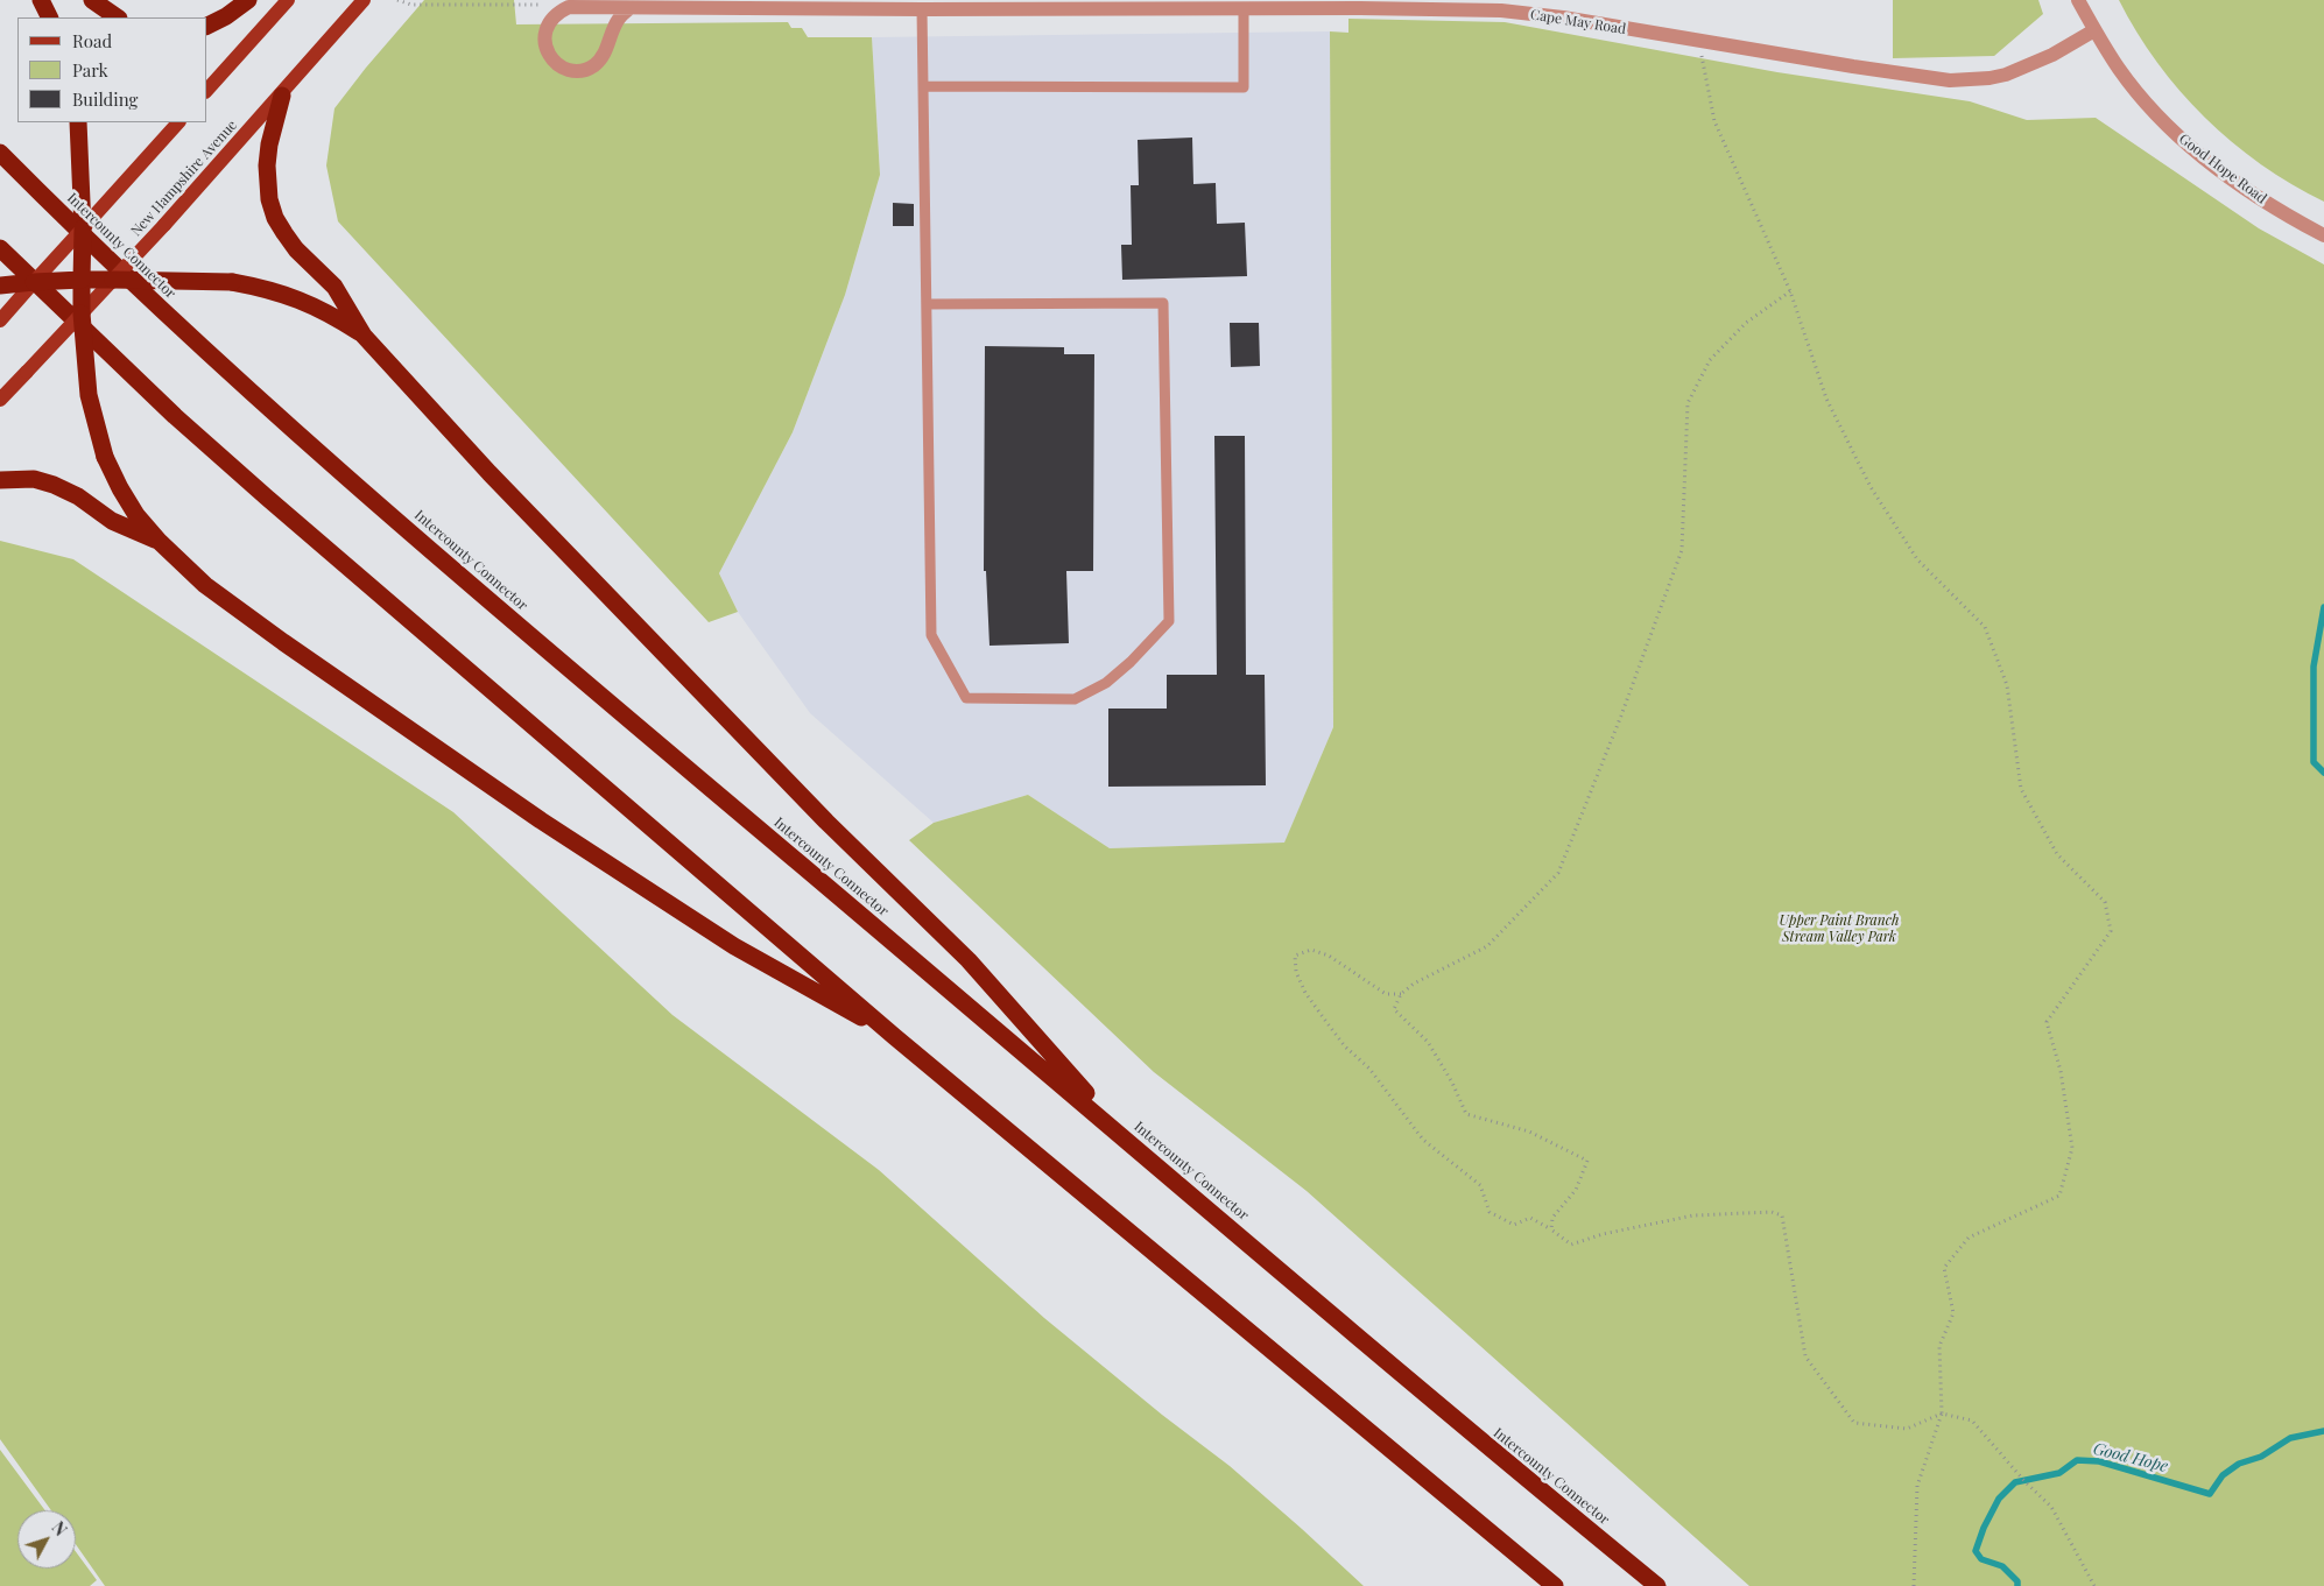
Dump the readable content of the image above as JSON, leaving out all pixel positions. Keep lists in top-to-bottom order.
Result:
{
  "streets": {
    "highway": ["Intercounty Connector"],
    "main road": ["New Hampshire Avenue"],
    "street": ["Cape May Road", "Good Hope Road"]
  },
  "crossings": [
    ["Cape May Road", "Good Hope Road"]
  ],
  "water": ["Good Hope"],
  "parks": ["Upper Paint Branch Stream Valley Park"],
  "legend": ["Road", "Park", "Building"],
  "north": "top right"
}
